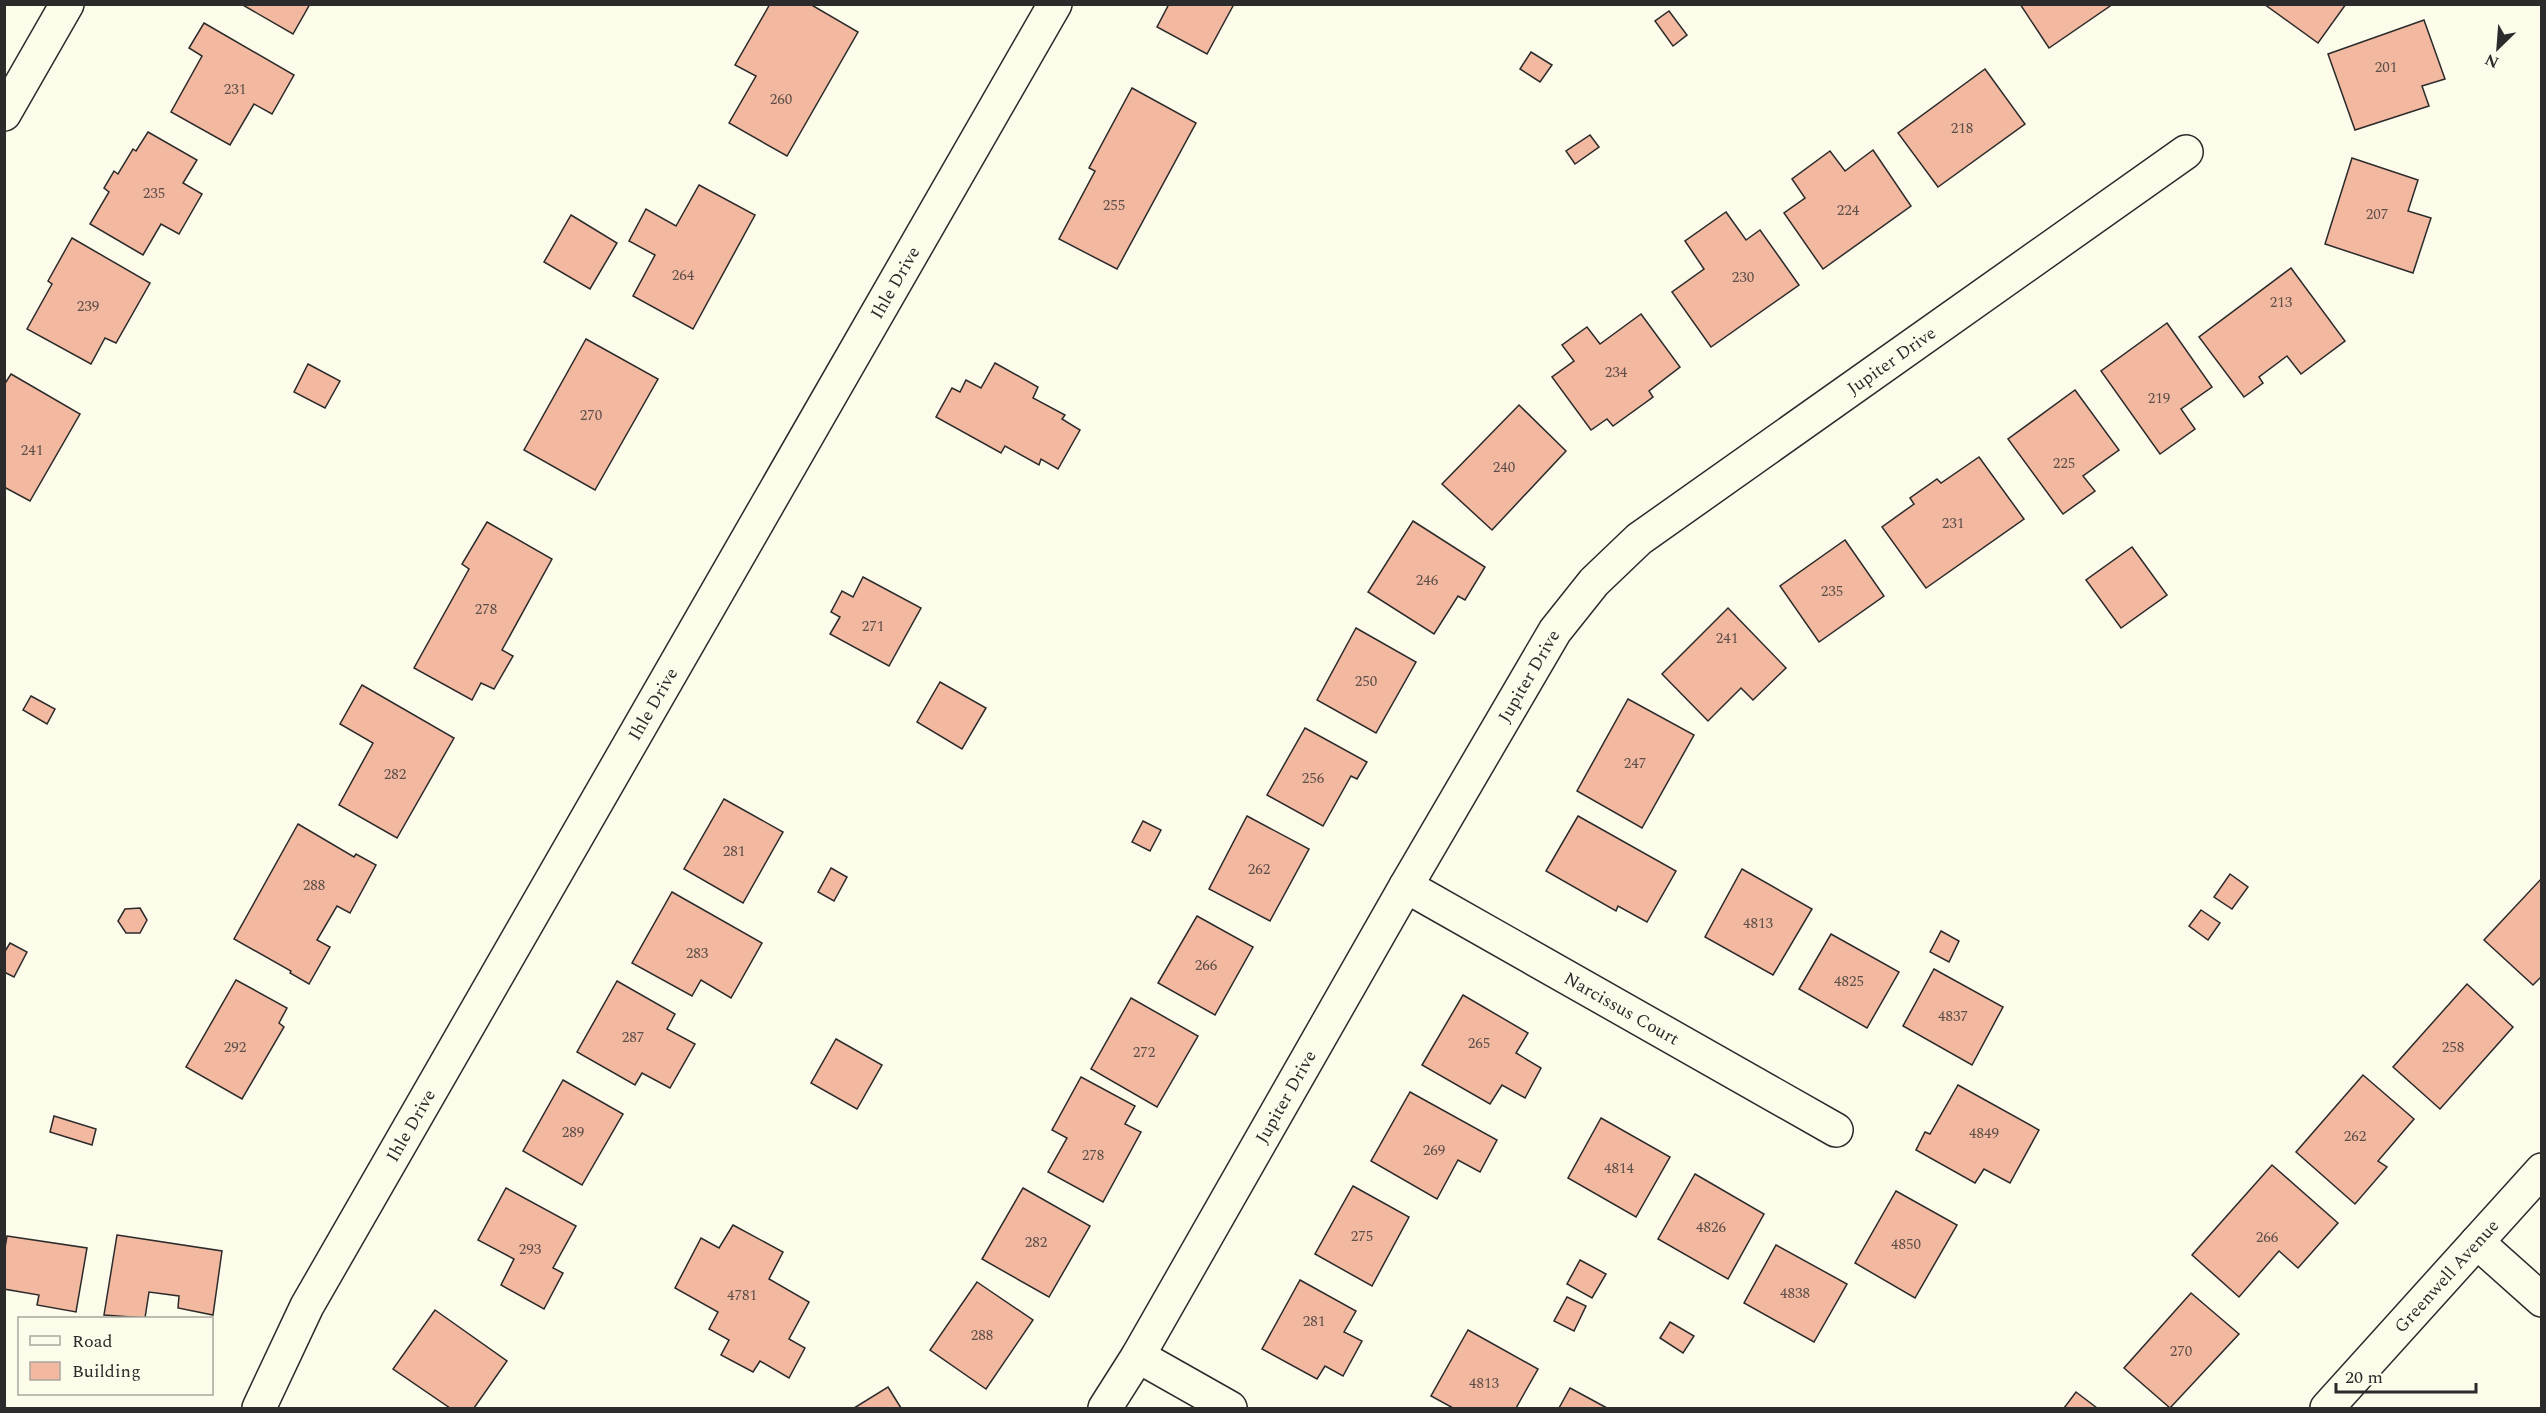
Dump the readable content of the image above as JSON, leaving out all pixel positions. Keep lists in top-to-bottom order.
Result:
{
  "streets": {
    "street": [
      "Ihle Drive",
      "Jupiter Drive",
      "Narcissus Court",
      "Greenwell Avenue"
    ]
  },
  "crossings": [
    ["Jupiter Drive", "Narcissus Court"]
  ],
  "house_numbers": [
    "201",
    "231",
    "260",
    "218",
    "235",
    "255",
    "224",
    "207",
    "264",
    "230",
    "213",
    "239",
    "234",
    "219",
    "270",
    "241",
    "225",
    "240",
    "231",
    "246",
    "235",
    "278",
    "271",
    "241",
    "250",
    "247",
    "282",
    "256",
    "281",
    "262",
    "288",
    "4813",
    "283",
    "266",
    "4825",
    "4837",
    "287",
    "265",
    "292",
    "258",
    "272",
    "289",
    "4849",
    "262",
    "269",
    "278",
    "4814",
    "4826",
    "275",
    "266",
    "282",
    "4850",
    "293",
    "4838",
    "4781",
    "281",
    "288",
    "270",
    "4813"
  ],
  "legend": ["Road", "Building"],
  "scale_bar": "20 m",
  "north": "bottom left"
}
